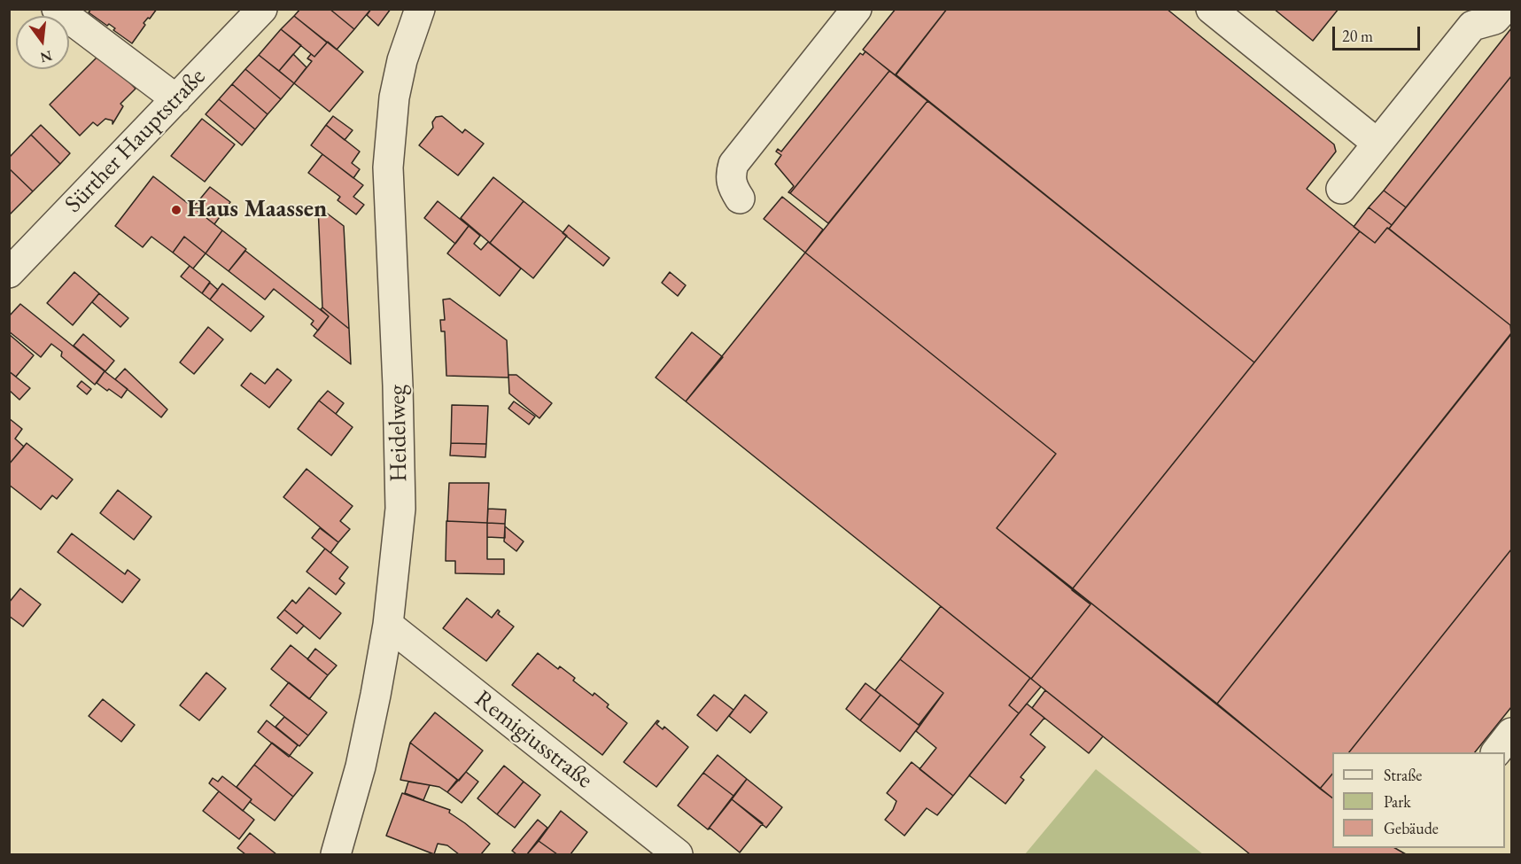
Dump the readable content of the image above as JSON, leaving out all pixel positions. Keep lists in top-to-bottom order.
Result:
{
  "streets": {
    "street": ["Sürther Hauptstraße", "Heidelweg", "Remigiusstraße"]
  },
  "crossings": [
    ["Heidelweg", "Remigiusstraße"]
  ],
  "places": ["Haus Maassen"],
  "legend": ["Straße", "Park", "Gebäude"],
  "scale_bar": "20 m",
  "north": "bottom"
}
